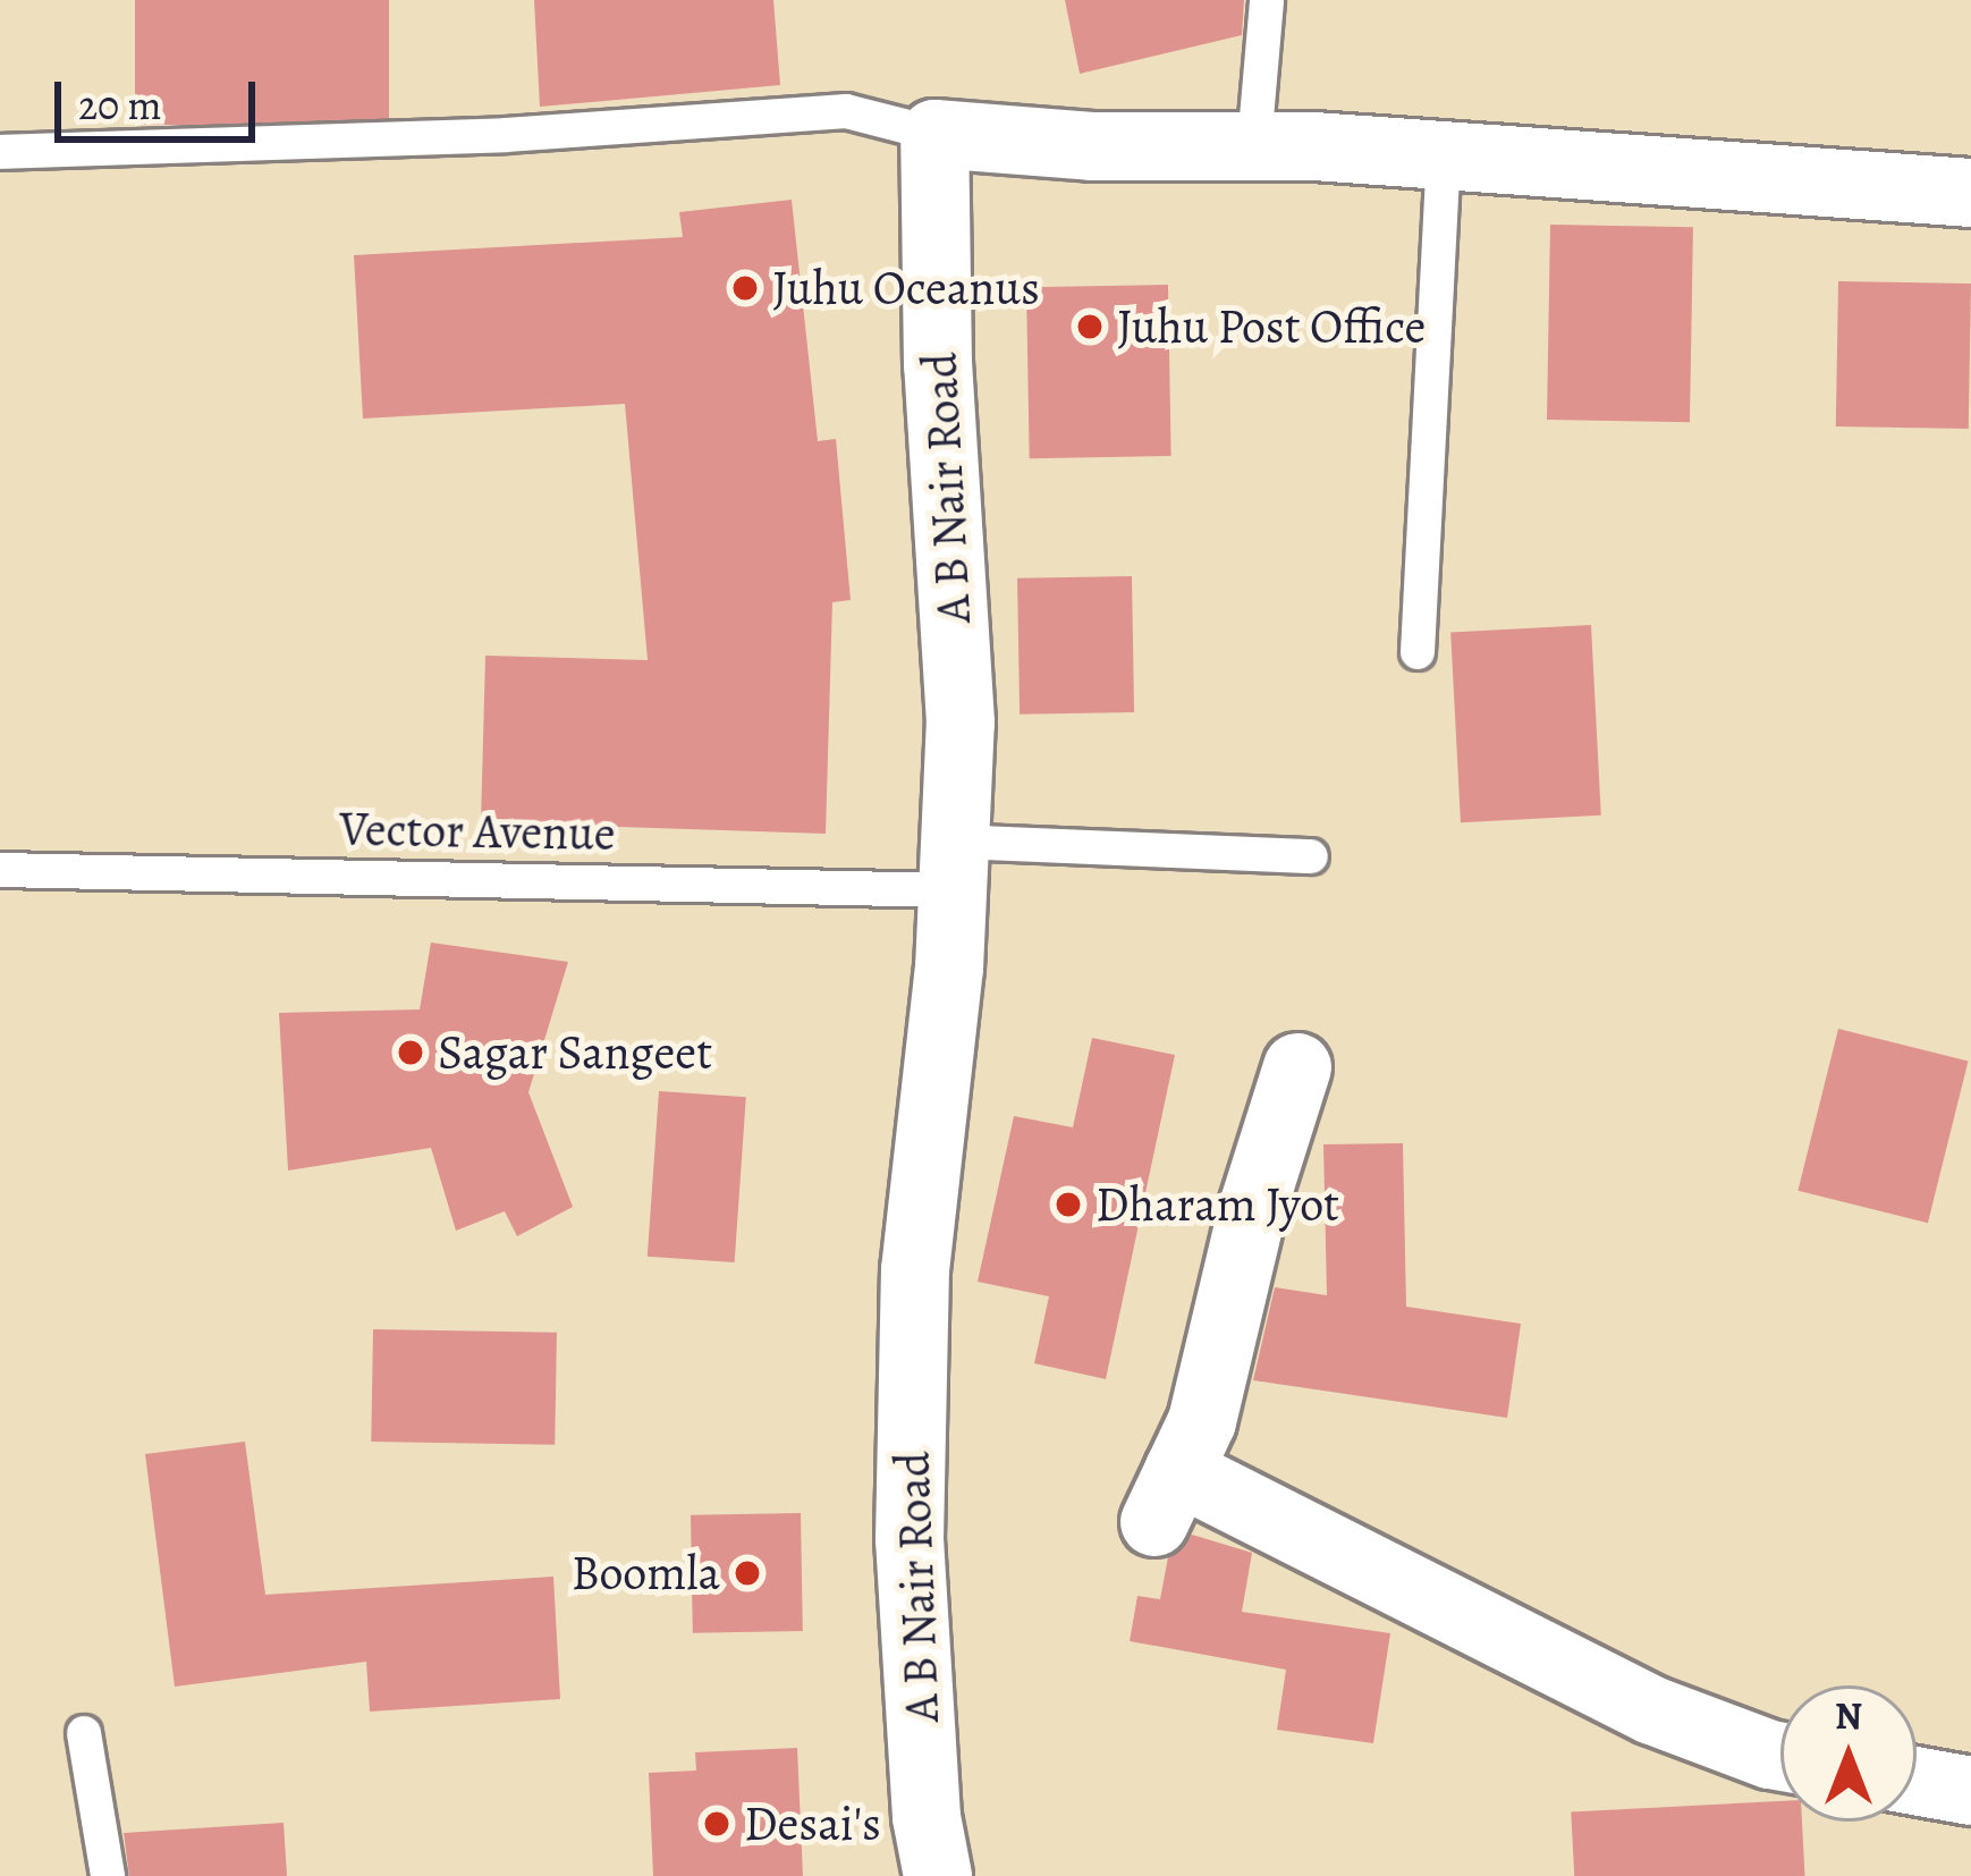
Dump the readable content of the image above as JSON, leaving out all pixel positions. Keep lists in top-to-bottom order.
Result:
{
  "streets": {
    "street": ["A B Nair Road"],
    "lane": ["Vector Avenue"]
  },
  "crossings": [
    ["A B Nair Road", "Vector Avenue"]
  ],
  "places": [
    "Juhu Oceanus",
    "Juhu Post Office",
    "Sagar Sangeet",
    "Dharam Jyot",
    "Boomla",
    "Desai's"
  ],
  "scale_bar": "20 m",
  "north": "top"
}
